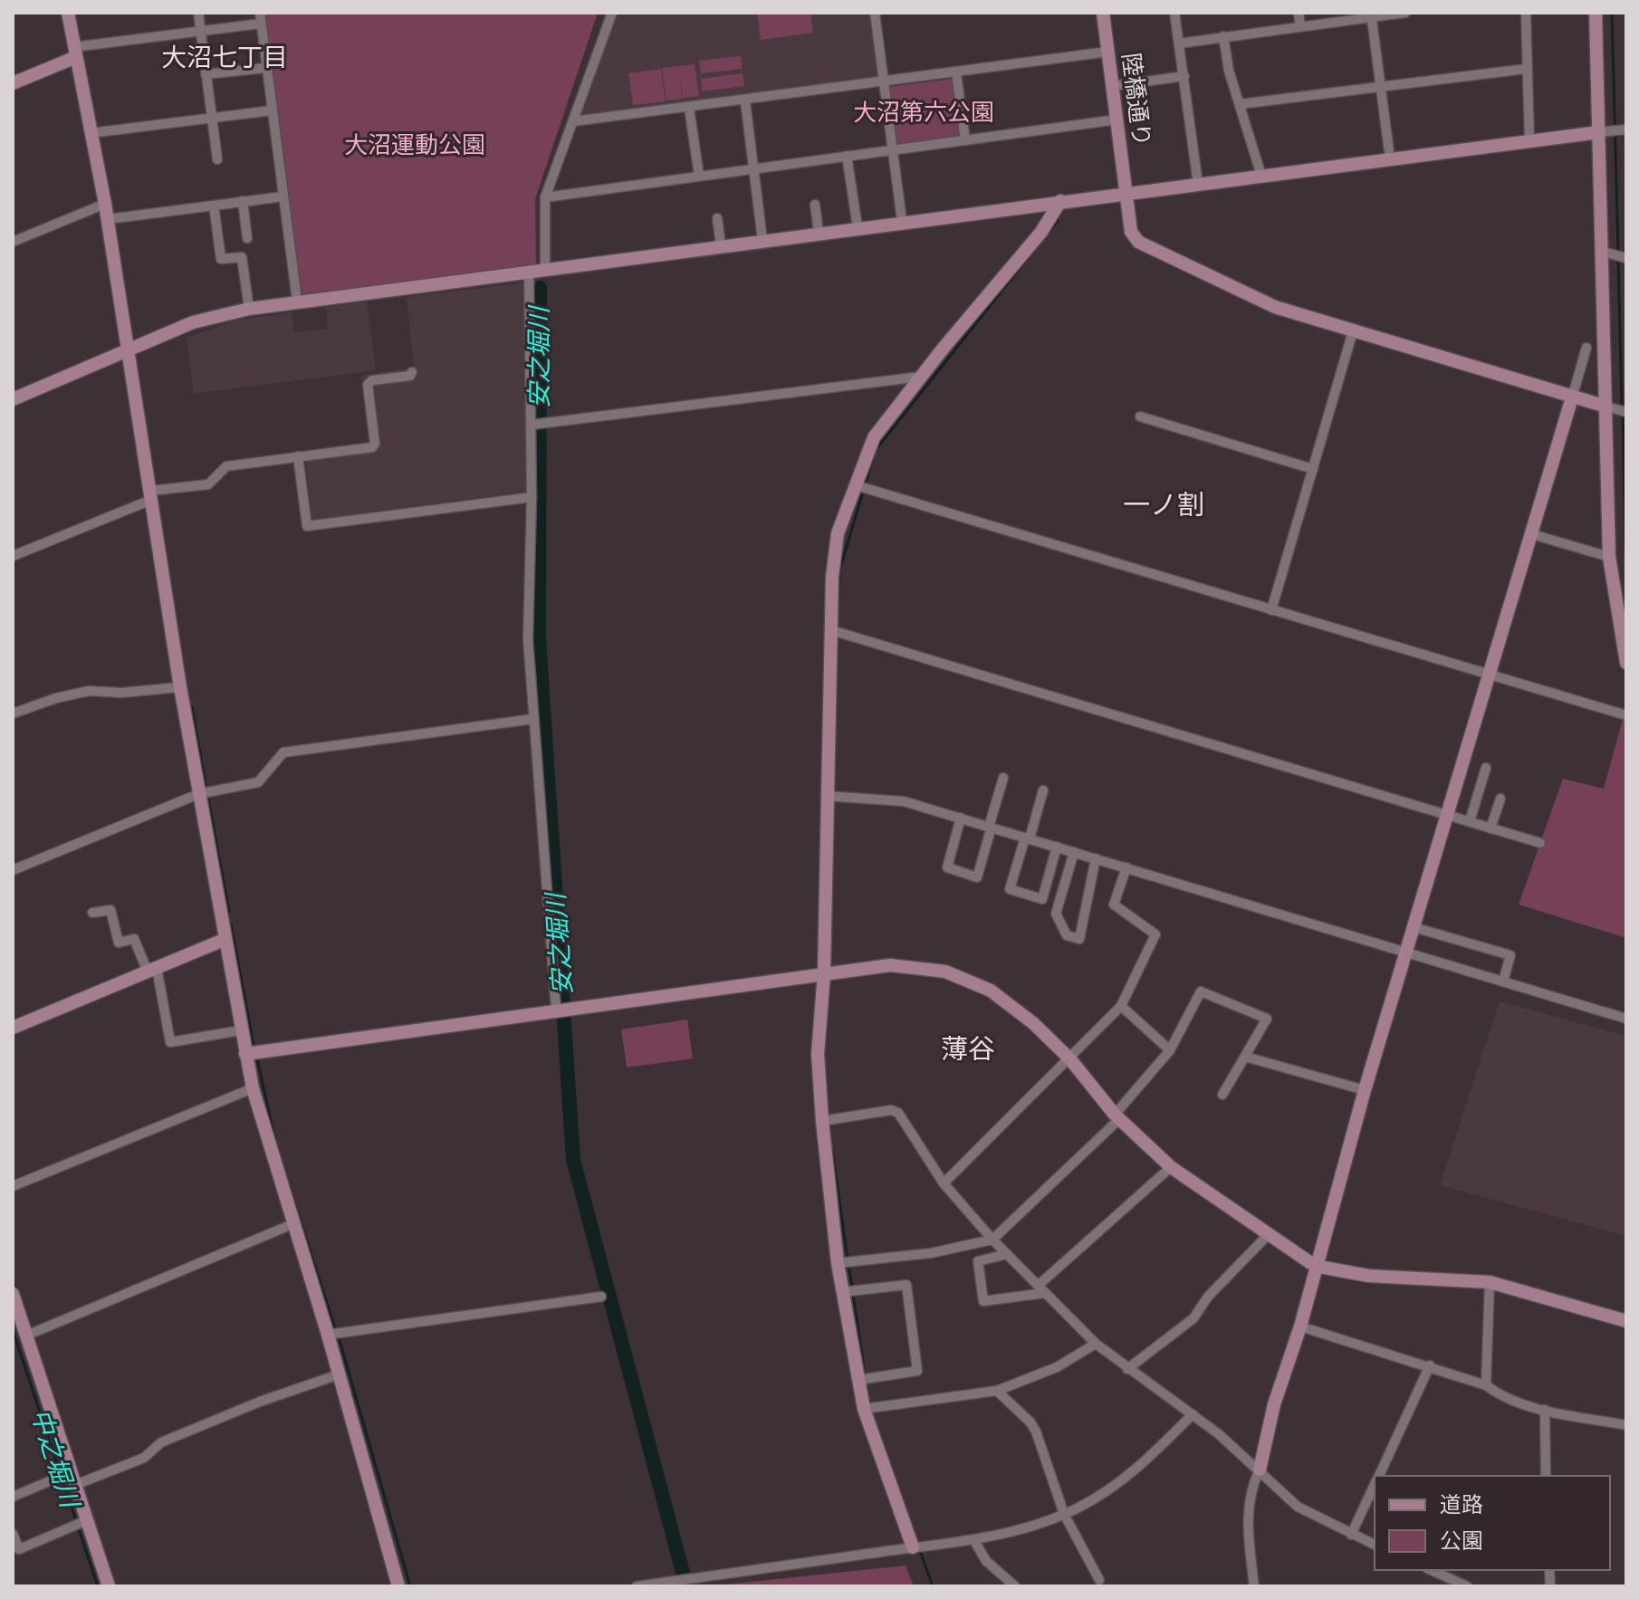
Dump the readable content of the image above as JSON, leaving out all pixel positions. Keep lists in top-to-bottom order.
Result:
{
  "streets": {
    "street": ["陸橋通り"]
  },
  "districts": ["大沼七丁目", "一ノ割", "薄谷"],
  "water": ["安之堀川", "中之堀川"],
  "parks": ["大沼第六公園", "大沼運動公園"],
  "legend": ["道路", "公園"]
}
